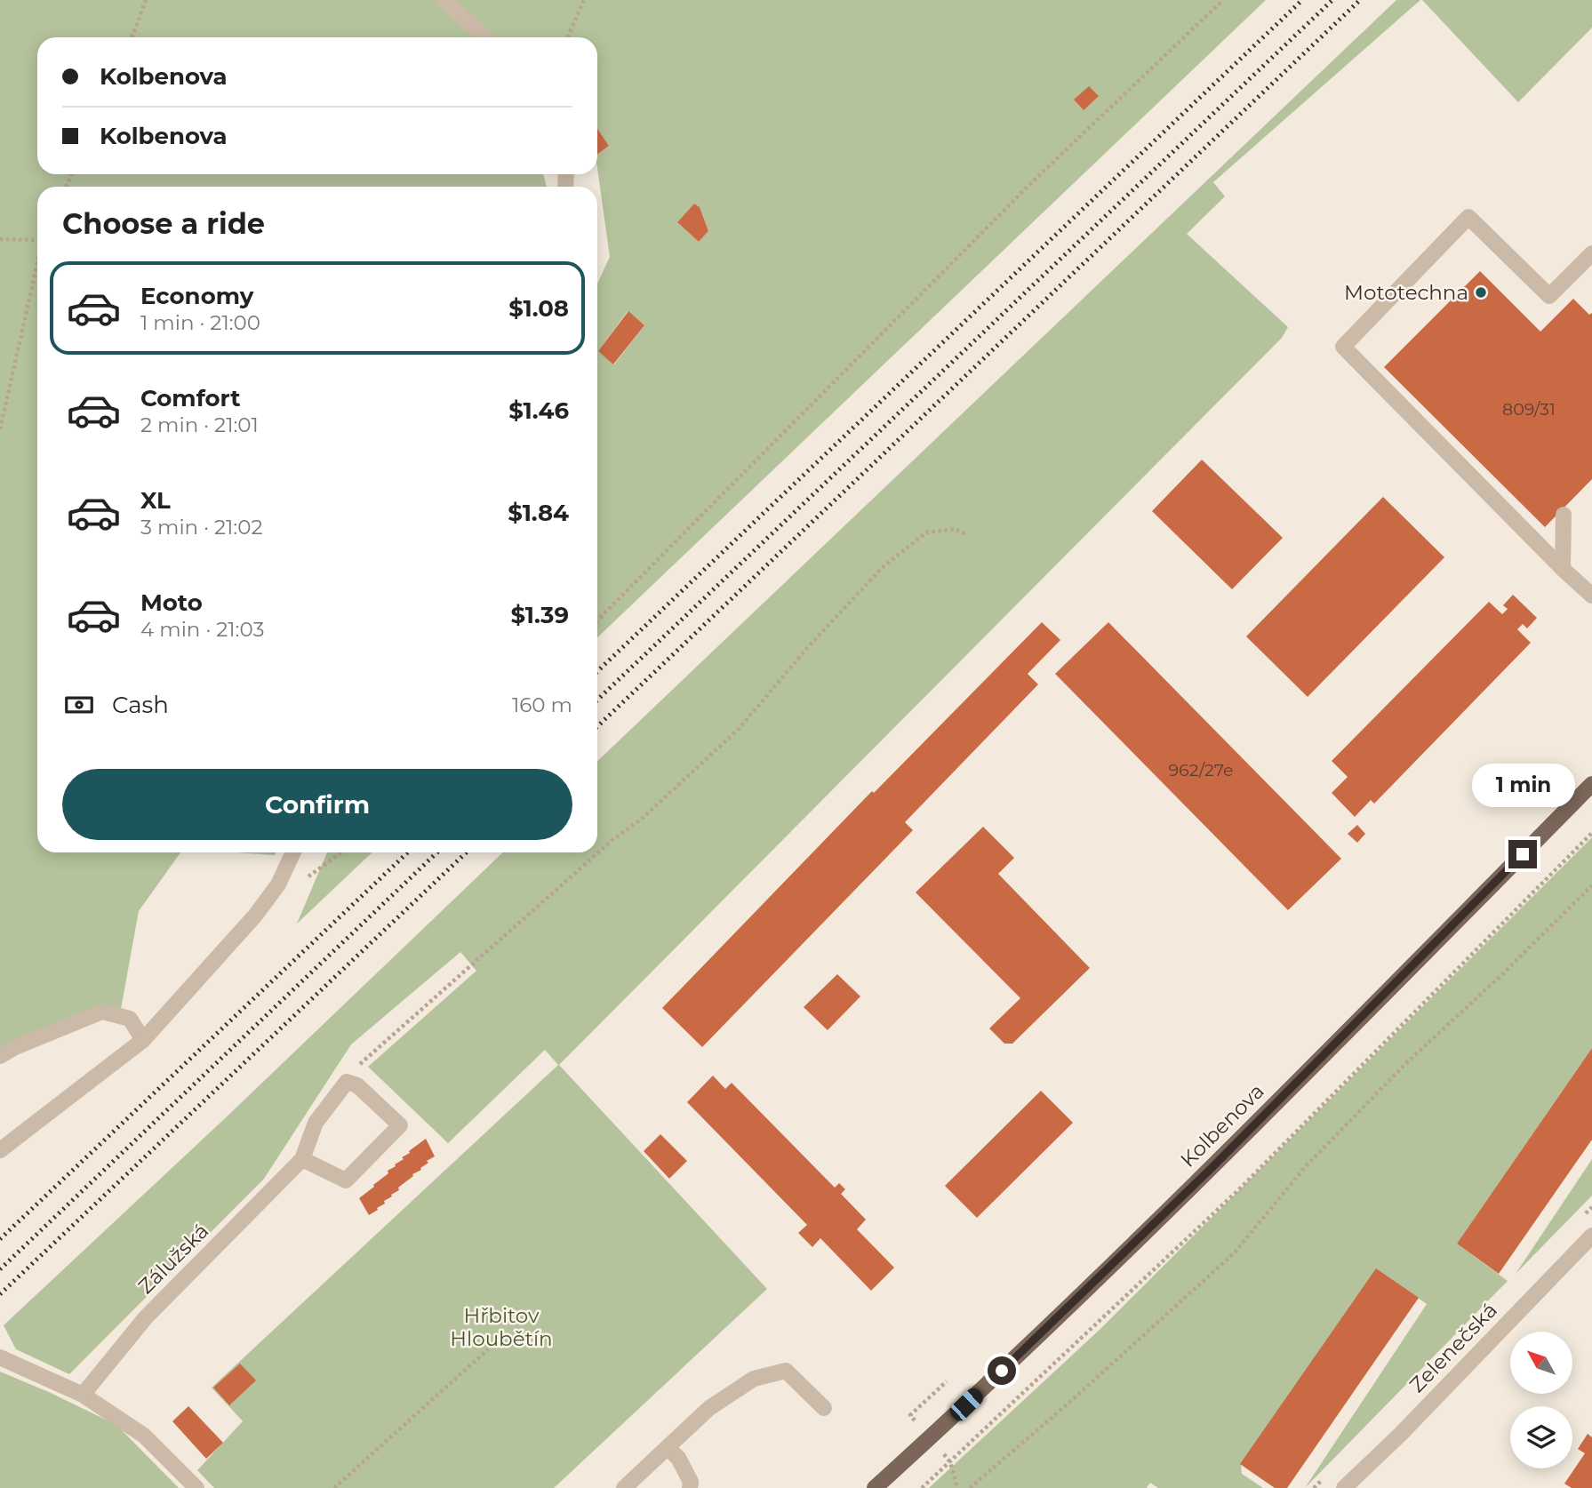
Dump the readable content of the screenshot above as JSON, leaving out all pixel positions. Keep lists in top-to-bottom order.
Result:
{
  "streets": {
    "main road": ["Kolbenova"],
    "street": ["Zálužská", "Zelenečská"]
  },
  "parks": ["Hřbitov Hloubětín"],
  "places": ["Mototechna"],
  "house_numbers": ["809/31", "962/27e"],
  "north": "top left",
  "page": {
    "banner": ["Kolbenova", "Kolbenova"],
    "heading": "Choose a ride",
    "list": [
      {
        "name": "Economy",
        "note": "1 min · 21:00",
        "value": "$1.08"
      },
      {
        "name": "Comfort",
        "note": "2 min · 21:01",
        "value": "$1.46"
      },
      {
        "name": "XL",
        "note": "3 min · 21:02",
        "value": "$1.84"
      },
      {
        "name": "Moto",
        "note": "4 min · 21:03",
        "value": "$1.39"
      }
    ],
    "pay": ["Cash", "160 m"],
    "buttons": "Confirm",
    "bubble": "1 min"
  }
}
